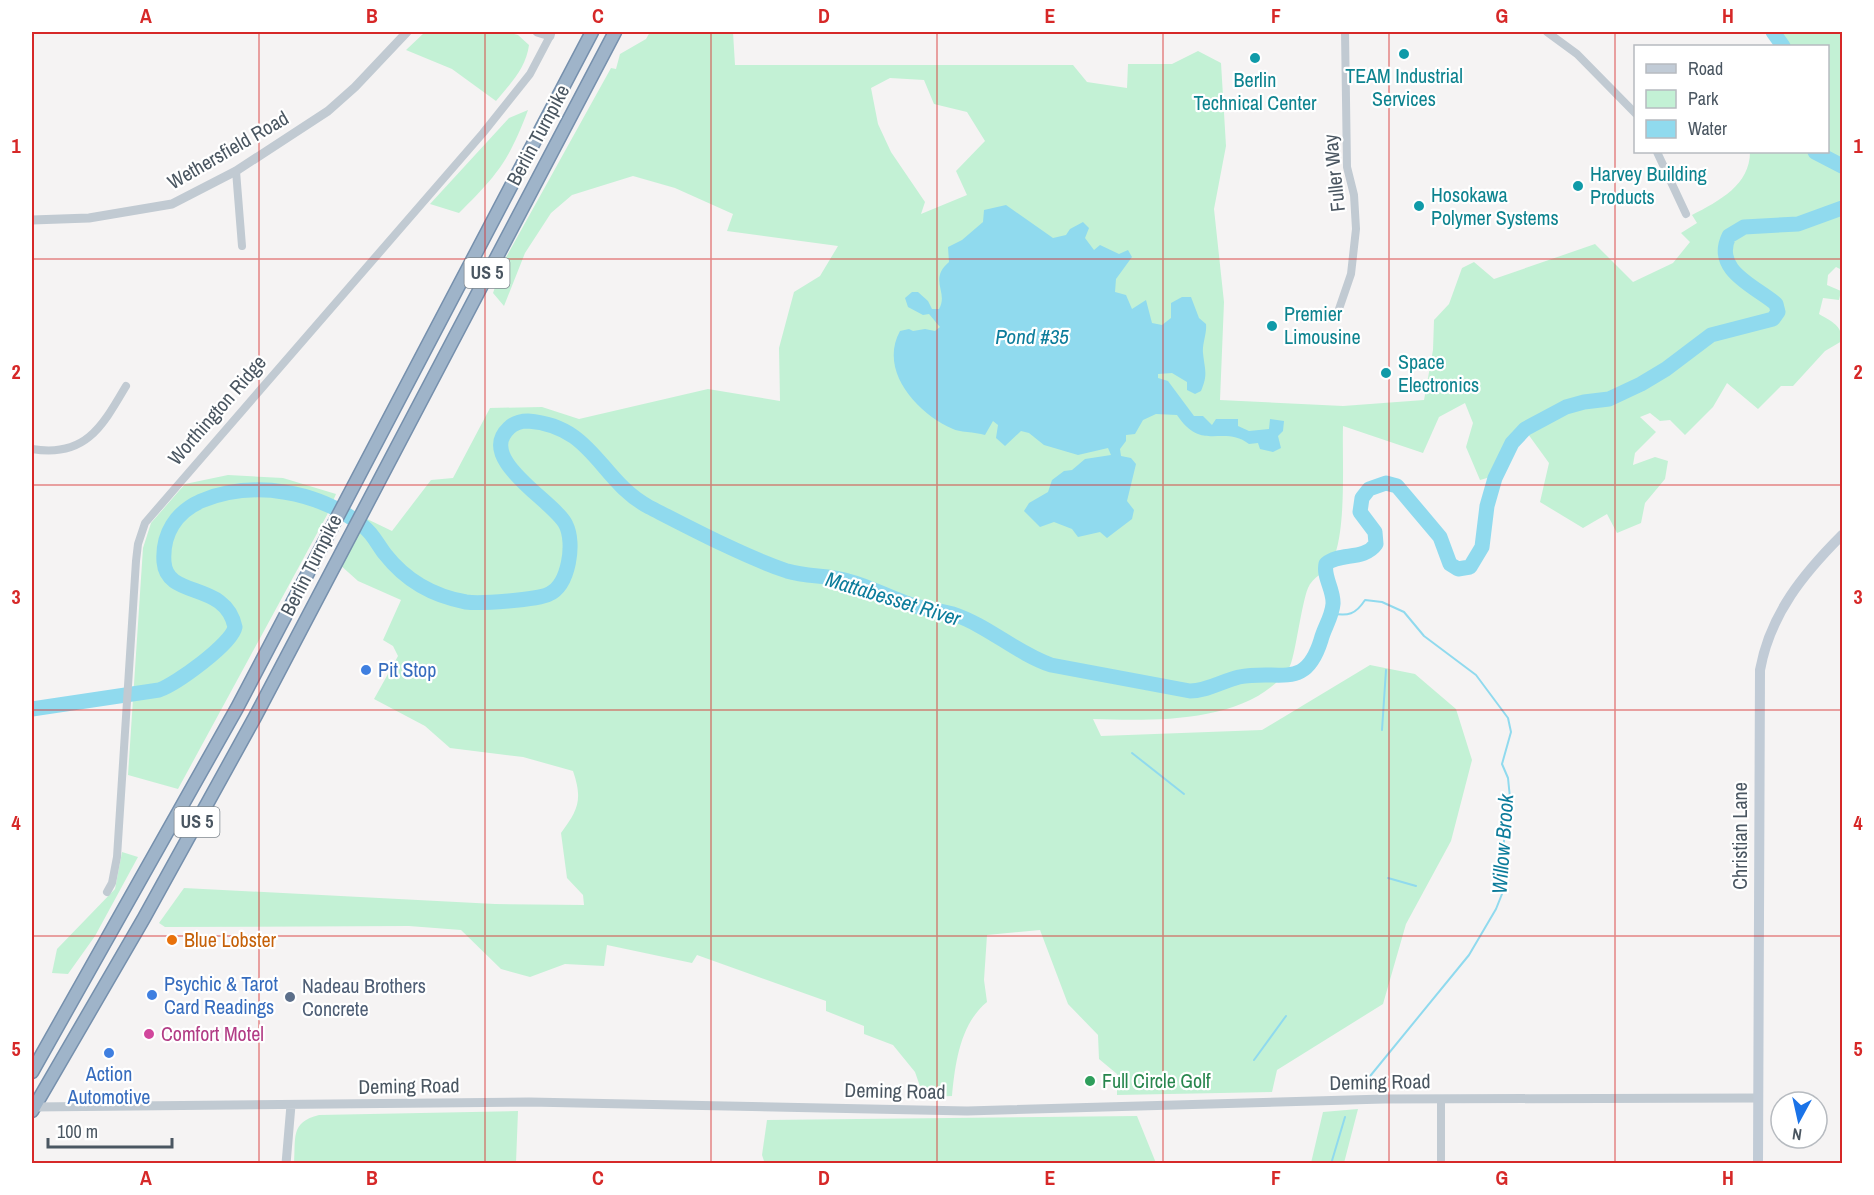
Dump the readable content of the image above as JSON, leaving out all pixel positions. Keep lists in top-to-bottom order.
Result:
{
  "streets": {
    "highway": ["Berlin Turnpike", "US 5"],
    "main road": ["Christian Lane"],
    "street": [
      "Wethersfield Road",
      "Fuller Way",
      "Worthington Ridge",
      "Deming Road"
    ]
  },
  "crossings": [
    ["Berlin Turnpike", "Deming Road"],
    ["Christian Lane", "Deming Road"]
  ],
  "water": ["Pond #35", "Mattabesset River", "Willow Brook"],
  "places": [
    "TEAM Industrial Services",
    "Berlin Technical Center",
    "Harvey Building Products",
    "Hosokawa Polymer Systems",
    "Premier Limousine",
    "Space Electronics",
    "Pit Stop",
    "Blue Lobster",
    "Psychic & Tarot Card Readings",
    "Nadeau Brothers Concrete",
    "Comfort Motel",
    "Action Automotive",
    "Full Circle Golf"
  ],
  "legend": ["Road", "Park", "Water"],
  "scale_bar": "100 m",
  "north": "bottom",
  "grid": {
    "columns": [
      "A",
      "B",
      "C",
      "D",
      "E",
      "F",
      "G",
      "H"
    ],
    "rows": [
      "1",
      "2",
      "3",
      "4",
      "5"
    ]
  }
}
